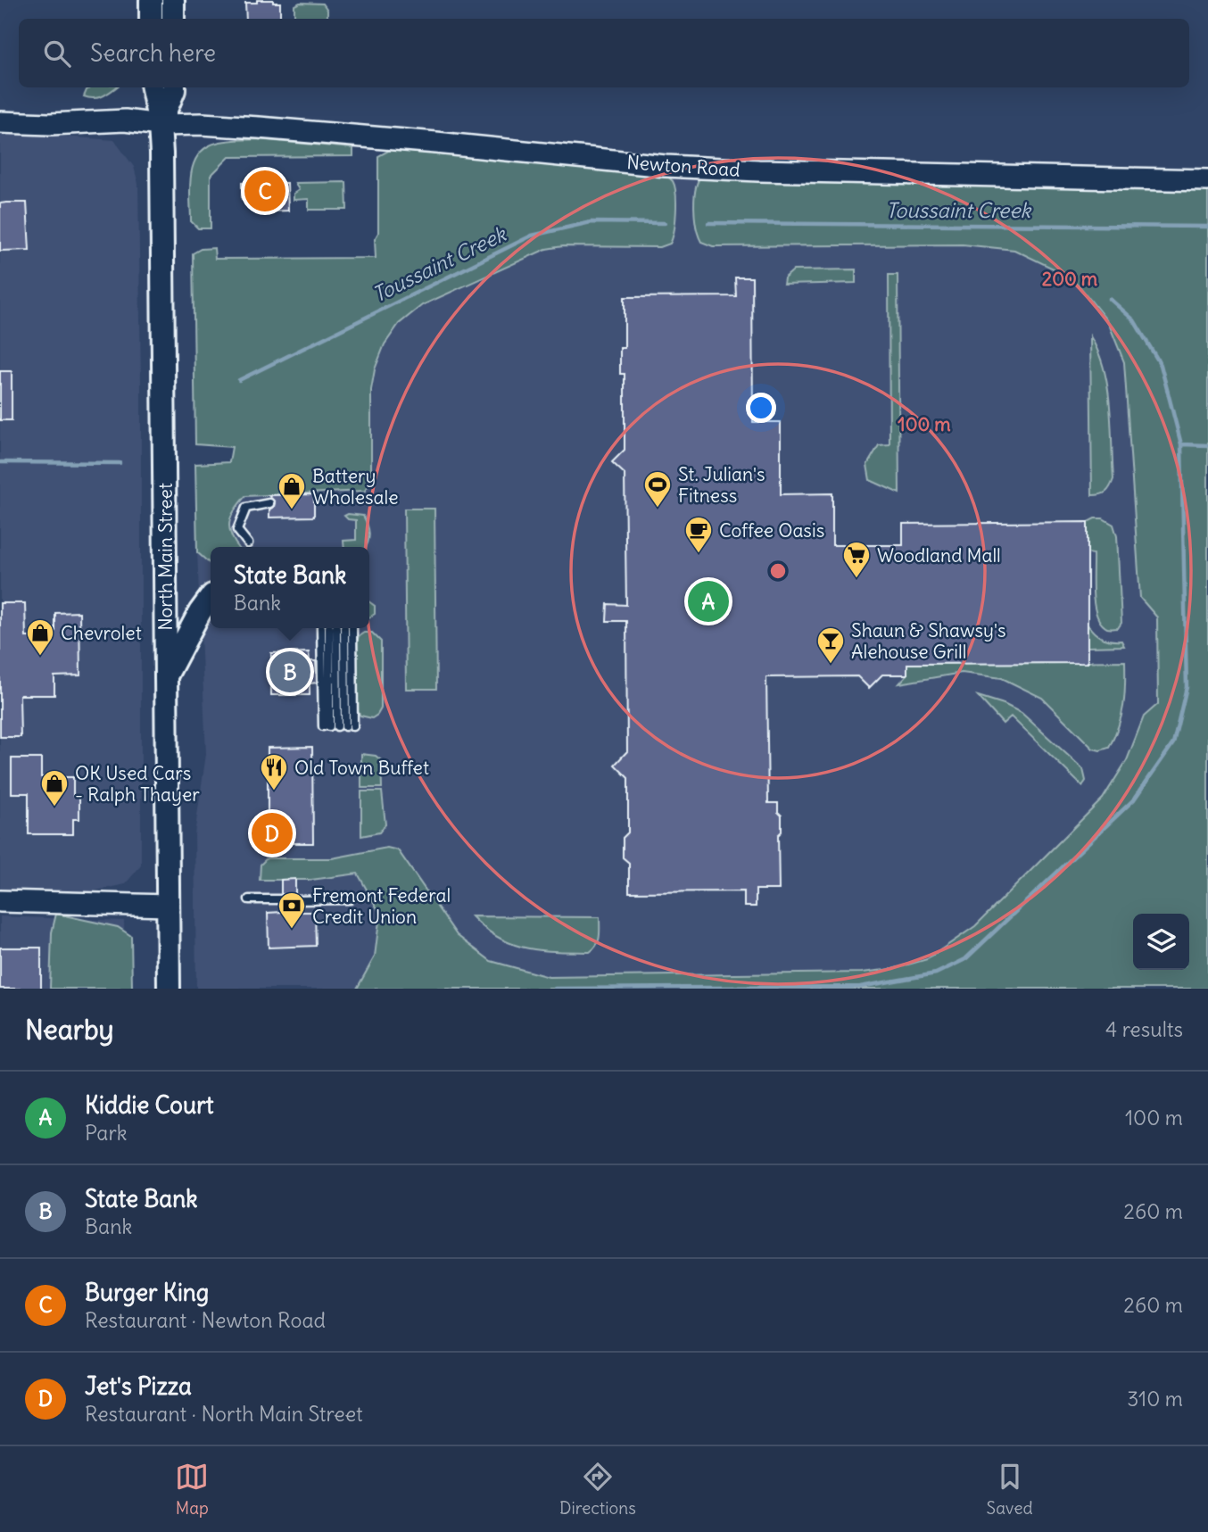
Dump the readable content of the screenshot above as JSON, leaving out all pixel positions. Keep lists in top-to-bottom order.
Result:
{
  "streets": {
    "main road": ["North Main Street"],
    "street": ["Newton Road"]
  },
  "crossings": [
    ["Newton Road", "North Main Street"]
  ],
  "water": ["Toussaint Creek"],
  "places": {
    "sports": ["St. Julian's Fitness"],
    "shop": ["Battery Wholesale", "Chevrolet", "OK Used Cars - Ralph Thayer"],
    "cafe": ["Coffee Oasis"],
    "supermarket": ["Woodland Mall"],
    "bar": ["Shaun & Shawsy's Alehouse Grill"],
    "restaurant": ["Old Town Buffet"],
    "bank": ["Fremont Federal Credit Union"]
  },
  "page": {
    "search": "Search here",
    "pins": [
      "C",
      "A",
      "B",
      "D"
    ],
    "popup": ["State Bank", "Bank"],
    "heading": ["Nearby", "4 results"],
    "list": [
      {
        "mark": "A",
        "name": "Kiddie Court",
        "note": "Park",
        "value": "100 m"
      },
      {
        "mark": "B",
        "name": "State Bank",
        "note": "Bank",
        "value": "260 m"
      },
      {
        "mark": "C",
        "name": "Burger King",
        "note": "Restaurant · Newton Road",
        "value": "260 m"
      },
      {
        "mark": "D",
        "name": "Jet's Pizza",
        "note": "Restaurant · North Main Street",
        "value": "310 m"
      }
    ],
    "nav": ["Map", "Directions", "Saved"]
  },
  "rings": ["200 m", "100 m"]
}
